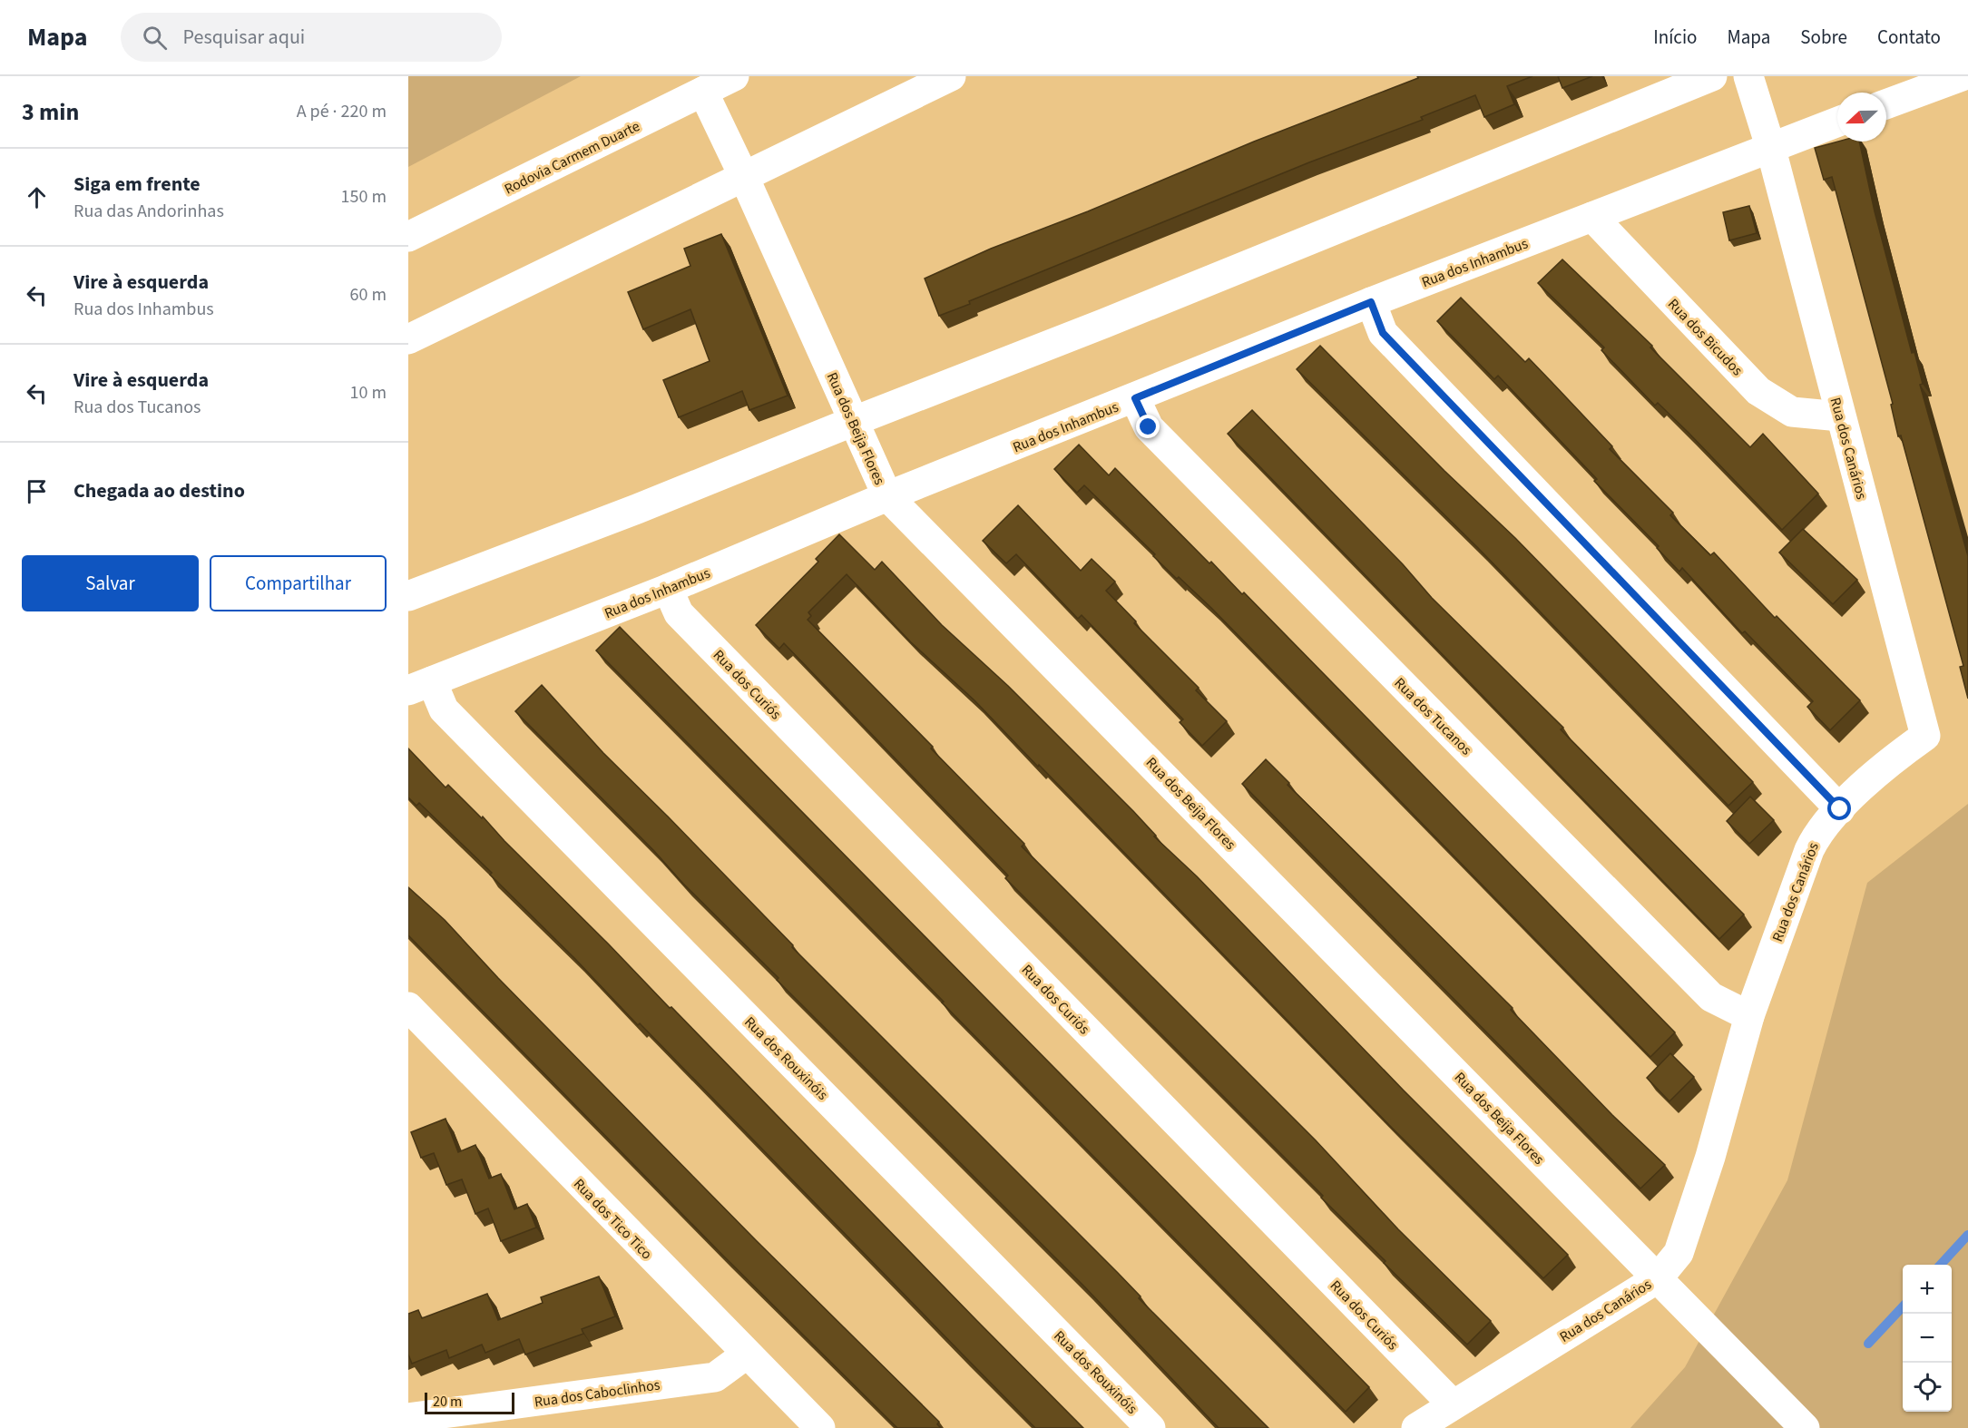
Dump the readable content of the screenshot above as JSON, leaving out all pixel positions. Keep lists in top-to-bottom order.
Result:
{
  "streets": {
    "street": [
      "Rodovia Carmem Duarte",
      "Rua dos Inhambus",
      "Rua dos Bicudos",
      "Rua dos Beija Flores",
      "Rua dos Canários",
      "Rua dos Curiós",
      "Rua dos Tucanos",
      "Rua dos Rouxinóis",
      "Rua dos Tico Tico",
      "Rua dos Caboclinhos"
    ]
  },
  "crossings": [
    ["Rodovia Carmem Duarte", "Rua dos Beija Flores"],
    ["Rua dos Inhambus", "Rua dos Bicudos"],
    ["Rua dos Inhambus", "Rua dos Beija Flores"],
    ["Rua dos Inhambus", "Rua dos Canários"],
    ["Rua dos Inhambus", "Rua dos Curiós"],
    ["Rua dos Inhambus", "Rua dos Tucanos"],
    ["Rua dos Inhambus", "Rua dos Rouxinóis"],
    ["Rua dos Bicudos", "Rua dos Canários"],
    ["Rua dos Beija Flores", "Rua dos Canários"],
    ["Rua dos Canários", "Rua dos Curiós"],
    ["Rua dos Canários", "Rua dos Tucanos"],
    ["Rua dos Tico Tico", "Rua dos Caboclinhos"]
  ],
  "scale_bar": "20 m",
  "north": "left",
  "page": {
    "header": "Mapa",
    "search": "Pesquisar aqui",
    "nav": [
      "Início",
      "Mapa",
      "Sobre",
      "Contato"
    ],
    "heading": ["3 min", "A pé · 220 m"],
    "list": [
      ["Siga em frente", "Rua das Andorinhas", "150 m"],
      ["Vire à esquerda", "Rua dos Inhambus", "60 m"],
      ["Vire à esquerda", "Rua dos Tucanos", "10 m"],
      "Chegada ao destino"
    ],
    "buttons": ["Salvar", "Compartilhar"],
    "map_buttons": ["+", "−"],
    "scale": "20 m"
  }
}
